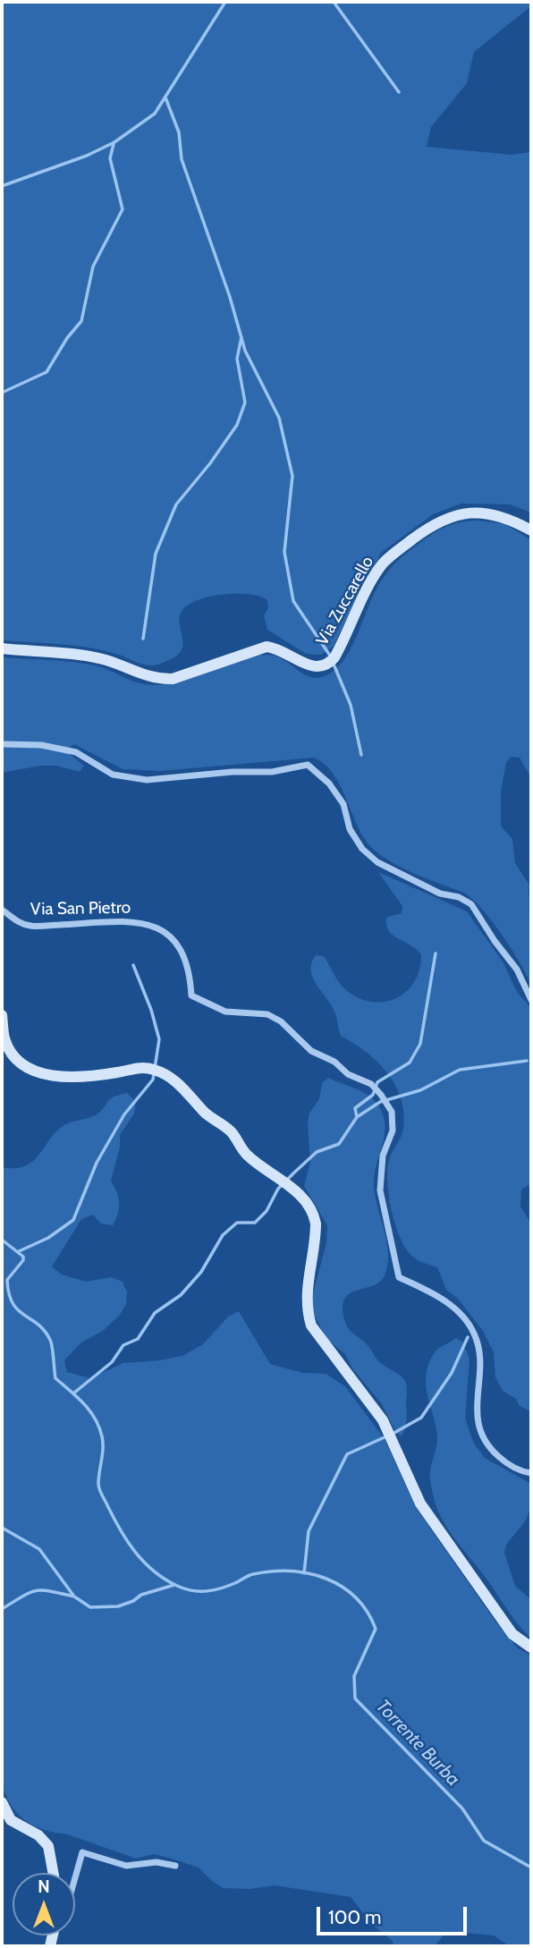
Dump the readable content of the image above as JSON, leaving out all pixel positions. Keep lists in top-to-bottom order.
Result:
{
  "streets": {
    "street": ["Via Zuccarello", "Via San Pietro"]
  },
  "water": ["Torrente Burba"],
  "scale_bar": "100 m",
  "north": "top"
}
